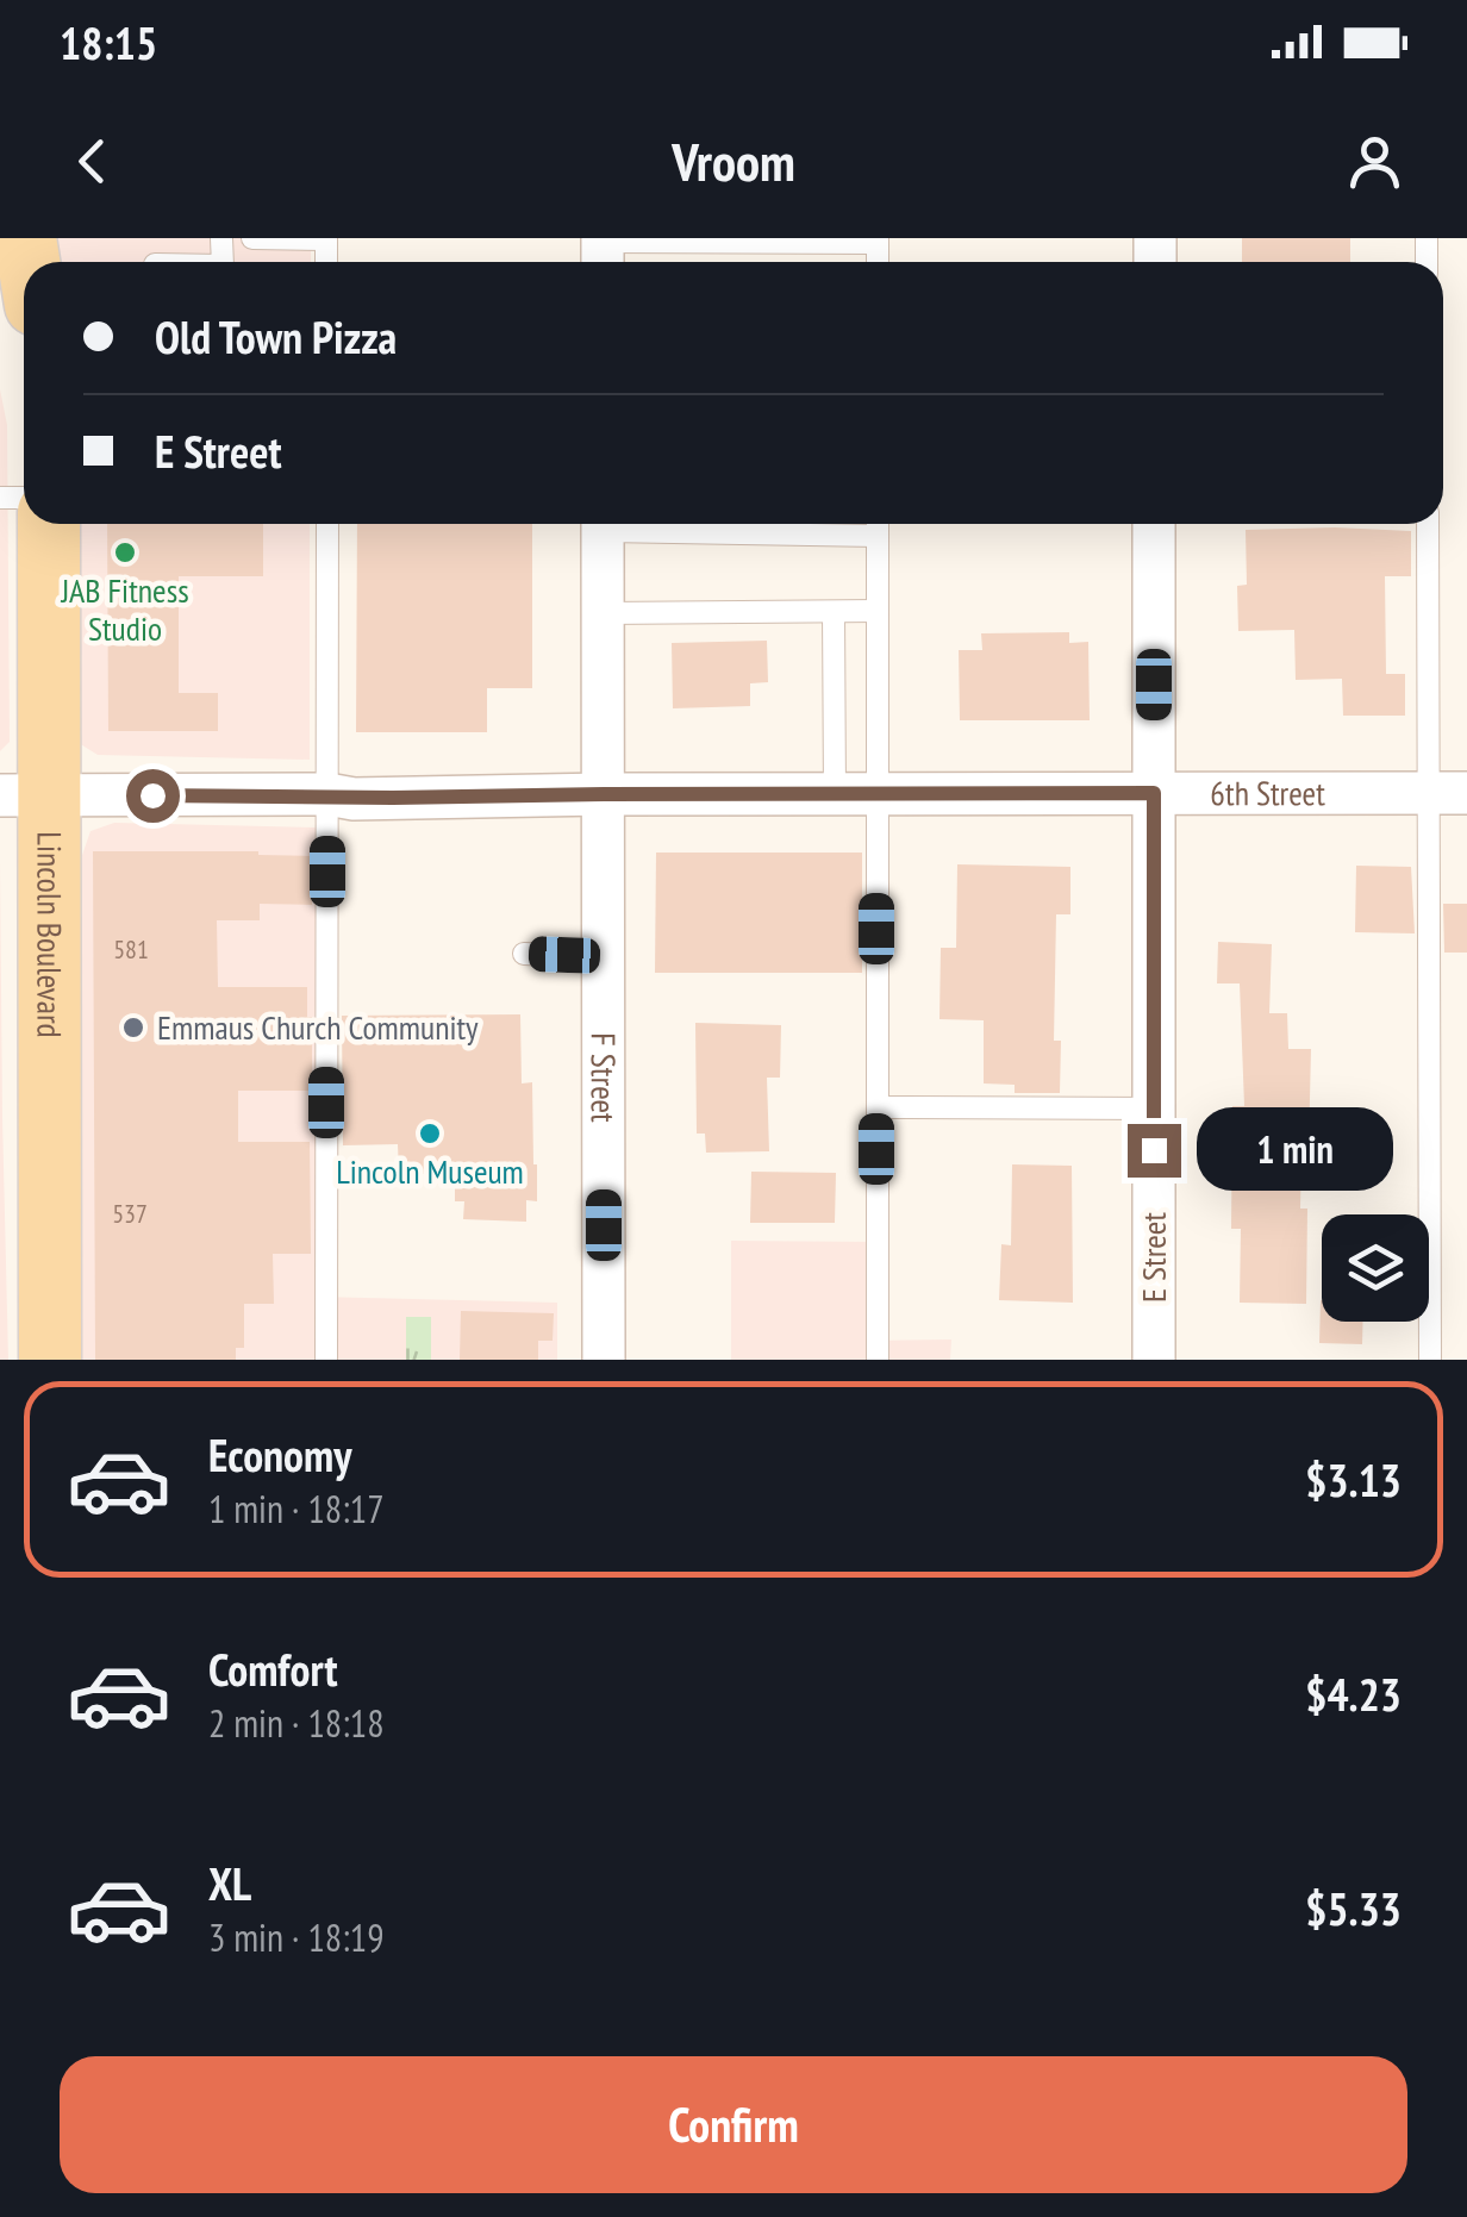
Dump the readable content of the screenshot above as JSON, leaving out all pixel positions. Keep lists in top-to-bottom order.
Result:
{
  "streets": {
    "main road": ["Lincoln Boulevard"],
    "street": ["6th Street", "F Street", "E Street"]
  },
  "crossings": [
    ["6th Street", "Lincoln Boulevard"],
    ["6th Street", "F Street"],
    ["6th Street", "E Street"]
  ],
  "places": ["JAB Fitness Studio", "Emmaus Church Community", "Lincoln Museum"],
  "house_numbers": ["581", "537"],
  "page": {
    "status": "18:15",
    "header": "Vroom",
    "banner": ["Old Town Pizza", "E Street"],
    "bubble": "1 min",
    "list": [
      {
        "name": "Economy",
        "note": "1 min · 18:17",
        "value": "$3.13"
      },
      {
        "name": "Comfort",
        "note": "2 min · 18:18",
        "value": "$4.23"
      },
      {
        "name": "XL",
        "note": "3 min · 18:19",
        "value": "$5.33"
      }
    ],
    "buttons": "Confirm"
  }
}
